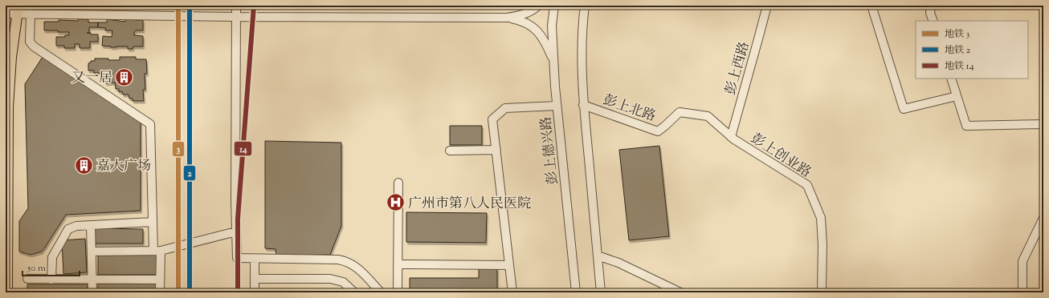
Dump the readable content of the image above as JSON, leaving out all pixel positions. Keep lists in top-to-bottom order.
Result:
{
  "streets": {
    "street": [
      "彭上西路",
      "彭上北路",
      "彭上德兴路",
      "彭上创业路"
    ]
  },
  "crossings": [
    ["彭上西路", "彭上北路"],
    ["彭上西路", "彭上创业路"],
    ["彭上北路", "彭上创业路"]
  ],
  "places": {
    "building": ["又一居", "嘉大广场"],
    "hospital": ["广州市第八人民医院"]
  },
  "lines": ["metro line 3", "metro line 2", "metro line 14"],
  "legend": ["地铁 3", "地铁 2", "地铁 14"],
  "scale_bar": "50 m"
}
